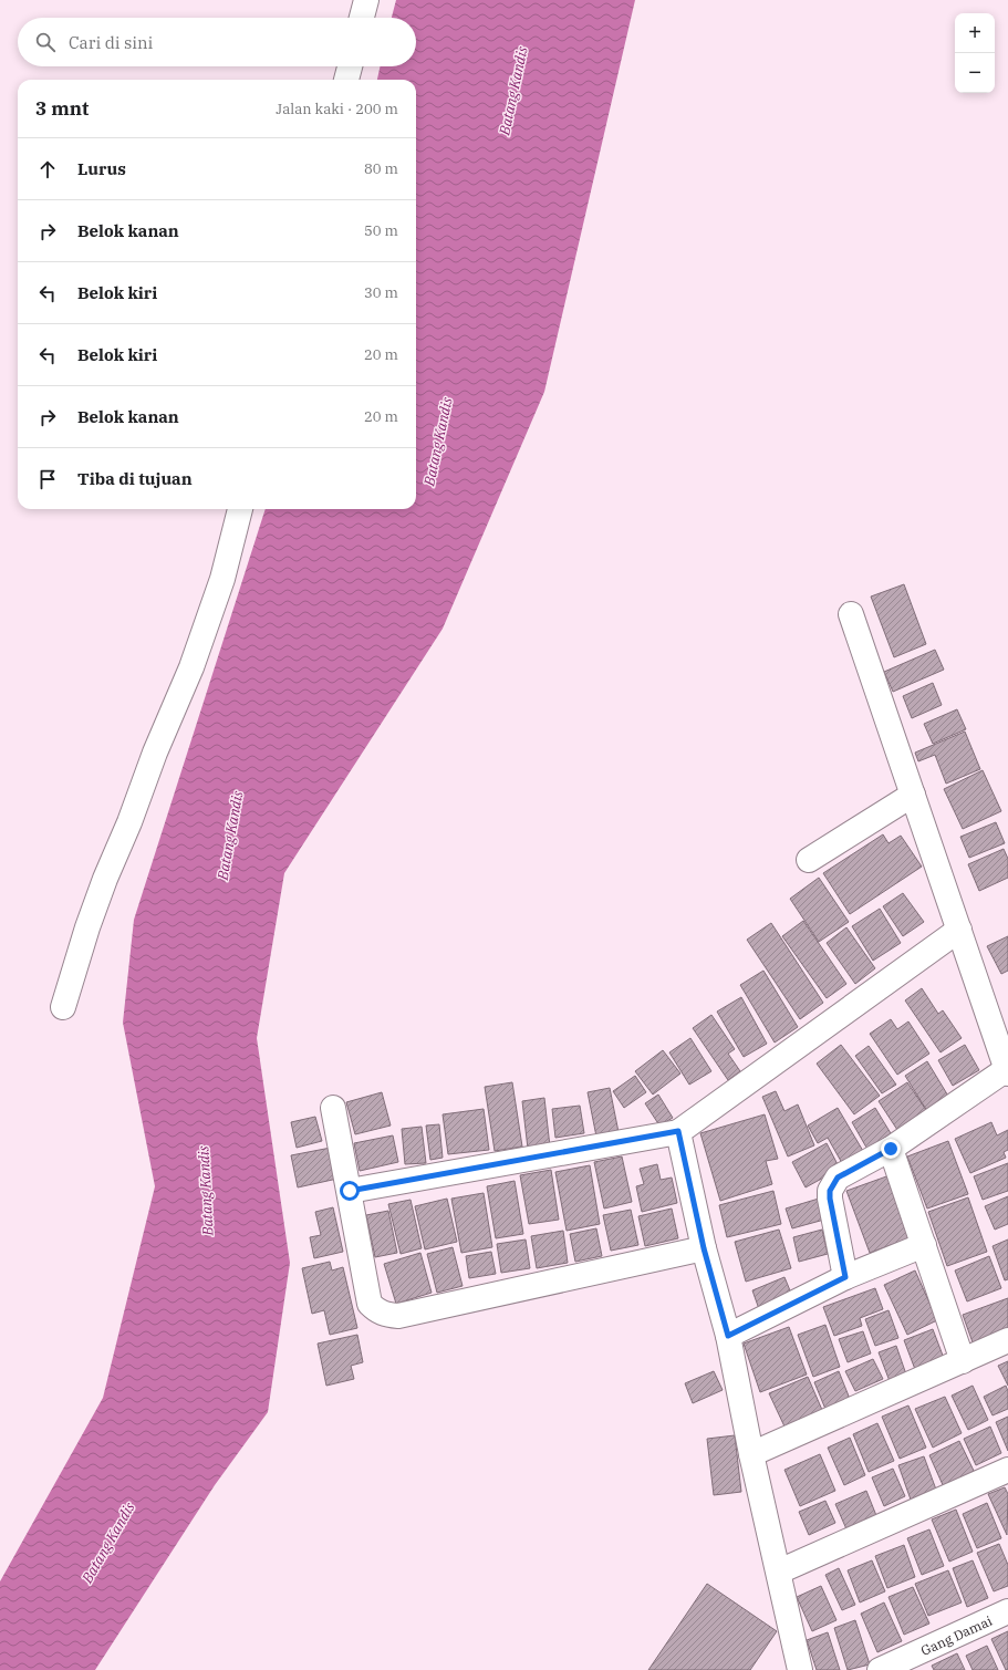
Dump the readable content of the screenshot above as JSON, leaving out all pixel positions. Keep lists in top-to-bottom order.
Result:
{
  "streets": {
    "street": ["Gang Damai"]
  },
  "water": ["Batang Kandis"],
  "page": {
    "map_buttons": ["+", "−"],
    "search": "Cari di sini",
    "heading": ["3 mnt", "Jalan kaki · 200 m"],
    "list": [
      ["Lurus", "80 m"],
      ["Belok kanan", "50 m"],
      ["Belok kiri", "30 m"],
      ["Belok kiri", "20 m"],
      ["Belok kanan", "20 m"],
      "Tiba di tujuan"
    ]
  }
}
